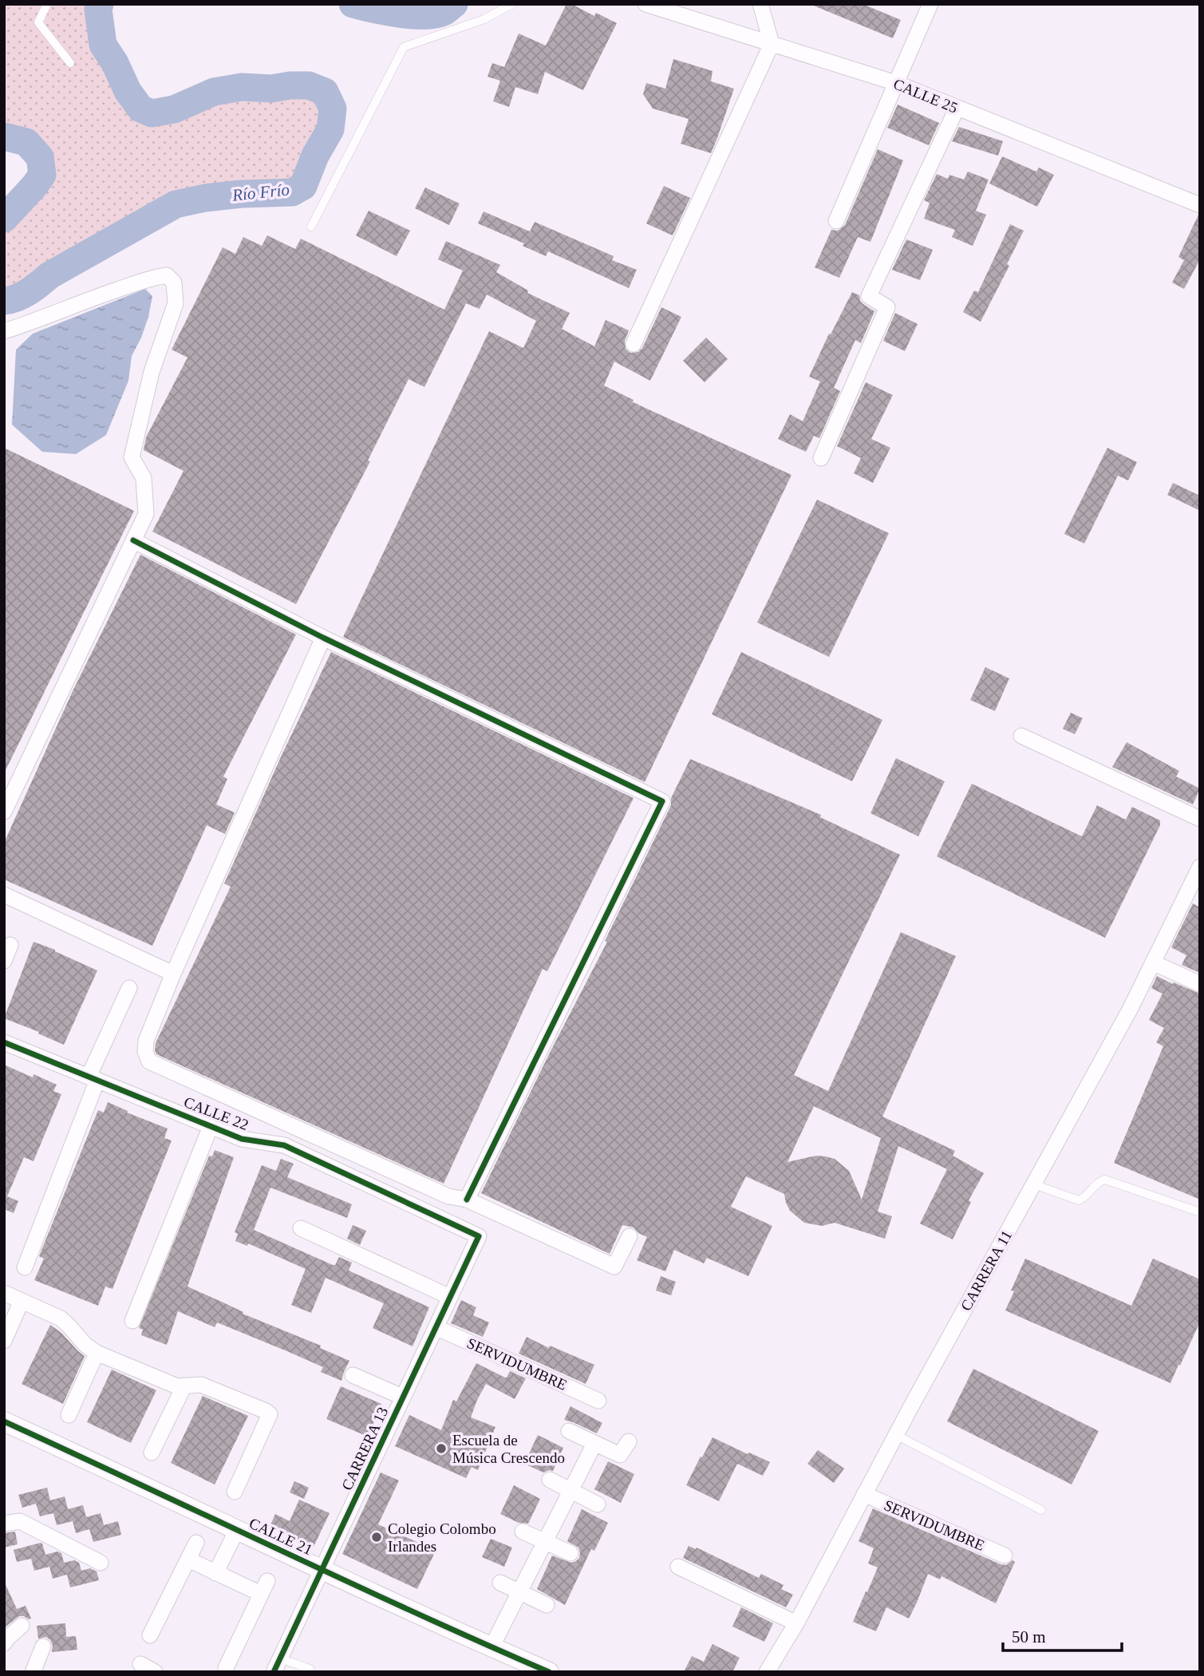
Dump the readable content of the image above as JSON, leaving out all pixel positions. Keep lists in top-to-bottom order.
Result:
{
  "streets": {
    "street": [
      "CALLE 25",
      "CALLE 22",
      "CARRERA 11",
      "SERVIDUMBRE",
      "CARRERA 13",
      "CALLE 21"
    ]
  },
  "crossings": [
    ["CALLE 22", "CARRERA 13"],
    ["CARRERA 11", "SERVIDUMBRE"],
    ["SERVIDUMBRE", "CARRERA 13"],
    ["CARRERA 13", "CALLE 21"]
  ],
  "water": ["Río Frío"],
  "places": ["Escuela de Música Crescendo", "Colegio Colombo Irlandes"],
  "scale_bar": "50 m"
}
